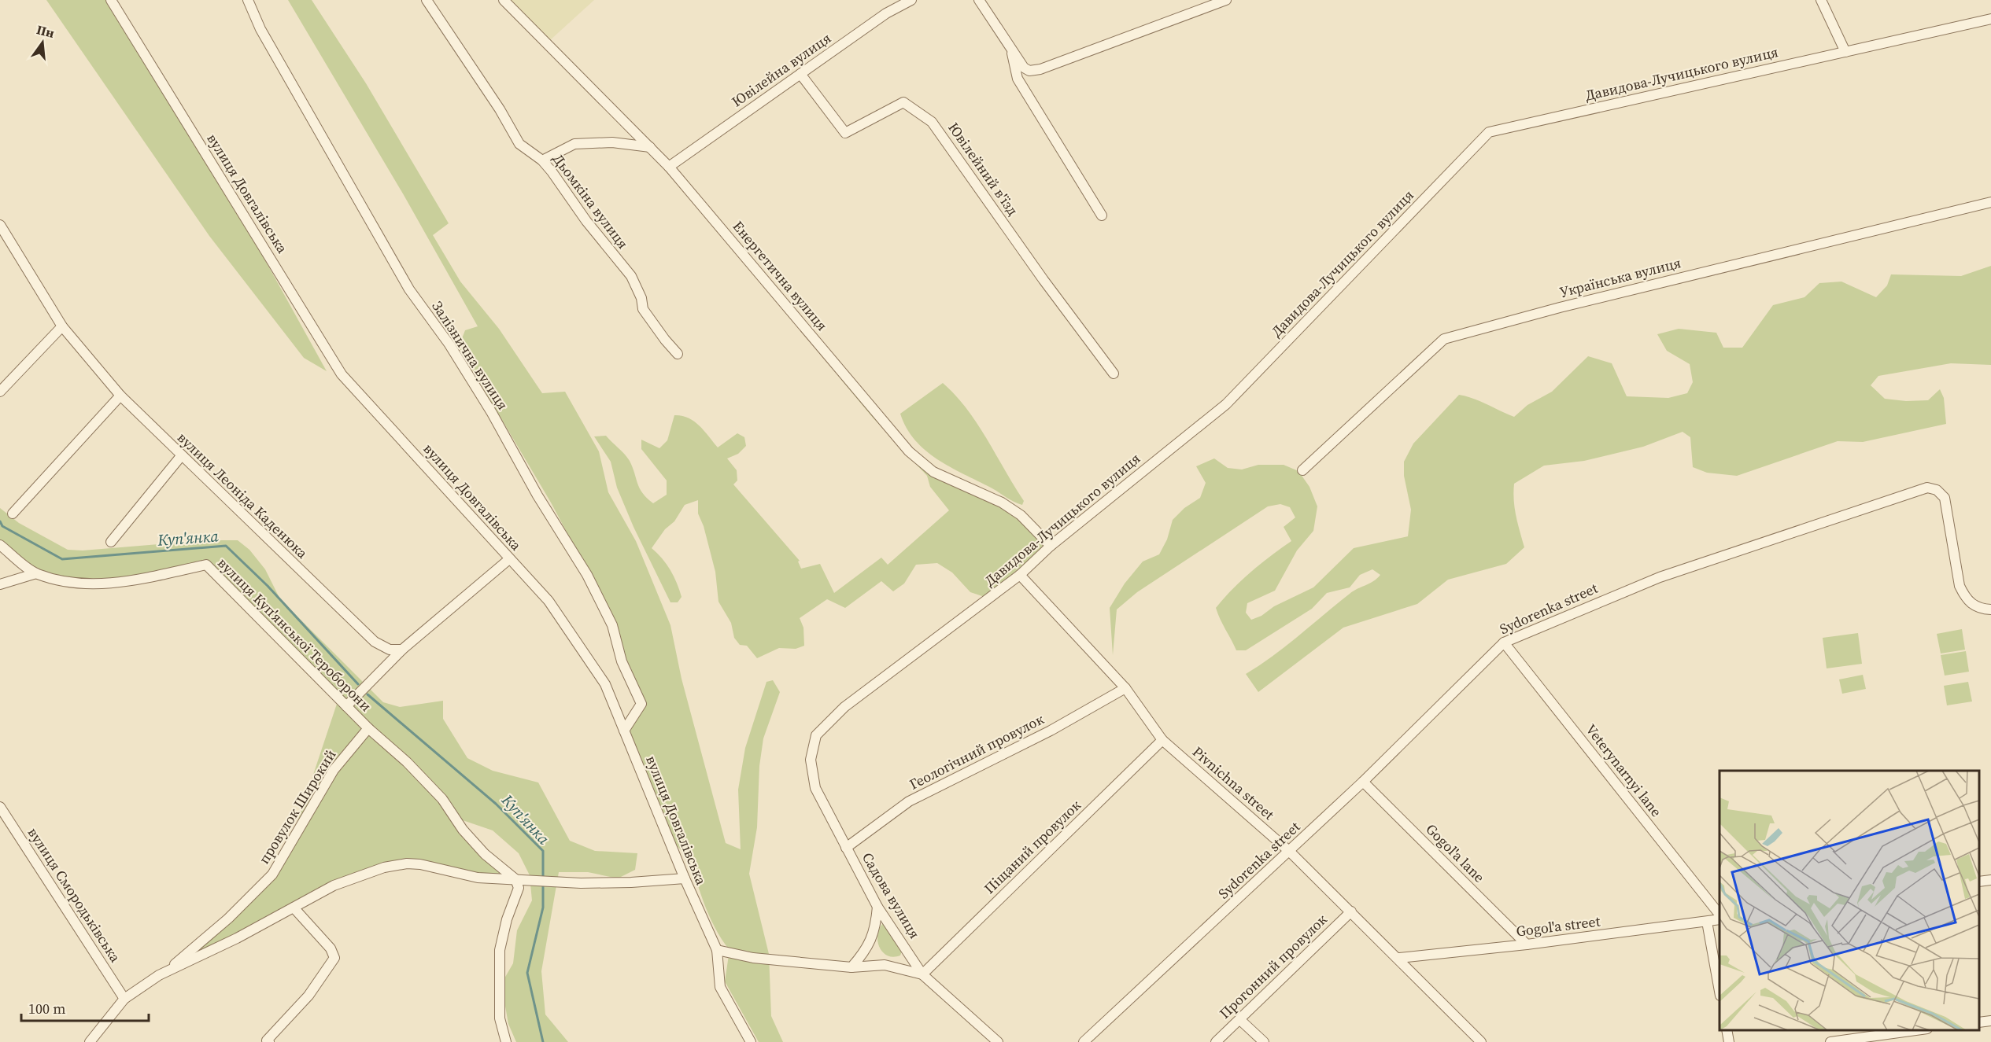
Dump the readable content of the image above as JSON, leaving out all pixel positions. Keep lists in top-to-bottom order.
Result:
{
  "streets": {
    "street": [
      "Ювілейна вулиця",
      "Давидова-Лучицького вулиця",
      "Ювілейний в'їзд",
      "вулиця Довгалівська",
      "Дьомкіна вулиця",
      "Енергетична вулиця",
      "Українська вулиця",
      "Залізнична вулиця",
      "вулиця Леоніда Каденюка",
      "Sydorenka street",
      "вулиця Куп'янської Тероборони",
      "Геологічний провулок",
      "Veterynarnyi lane",
      "Pivnichna street",
      "провулок Широкий",
      "Піщаний провулок",
      "Gogol'a lane",
      "вулиця Смородьківська",
      "Садова вулиця",
      "Gogol'a street",
      "Прогонний провулок"
    ]
  },
  "crossings": [
    ["Ювілейна вулиця", "Ювілейний в'їзд"],
    ["Ювілейна вулиця", "Енергетична вулиця"],
    ["Давидова-Лучицького вулиця", "Енергетична вулиця"],
    ["Давидова-Лучицького вулиця", "Pivnichna street"],
    ["Давидова-Лучицького вулиця", "Садова вулиця"],
    ["вулиця Довгалівська", "Залізнична вулиця"],
    ["Sydorenka street", "Veterynarnyi lane"],
    ["Sydorenka street", "Pivnichna street"],
    ["Sydorenka street", "Gogol'a lane"],
    ["вулиця Куп'янської Тероборони", "провулок Широкий"],
    ["Геологічний провулок", "Pivnichna street"],
    ["Геологічний провулок", "Садова вулиця"],
    ["Pivnichna street", "Піщаний провулок"],
    ["Pivnichna street", "Gogol'a street"],
    ["Pivnichna street", "Прогонний провулок"],
    ["Піщаний провулок", "Садова вулиця"],
    ["Gogol'a lane", "Gogol'a street"]
  ],
  "water": ["Куп'янка"],
  "scale_bar": "100 m",
  "north": "top"
}
